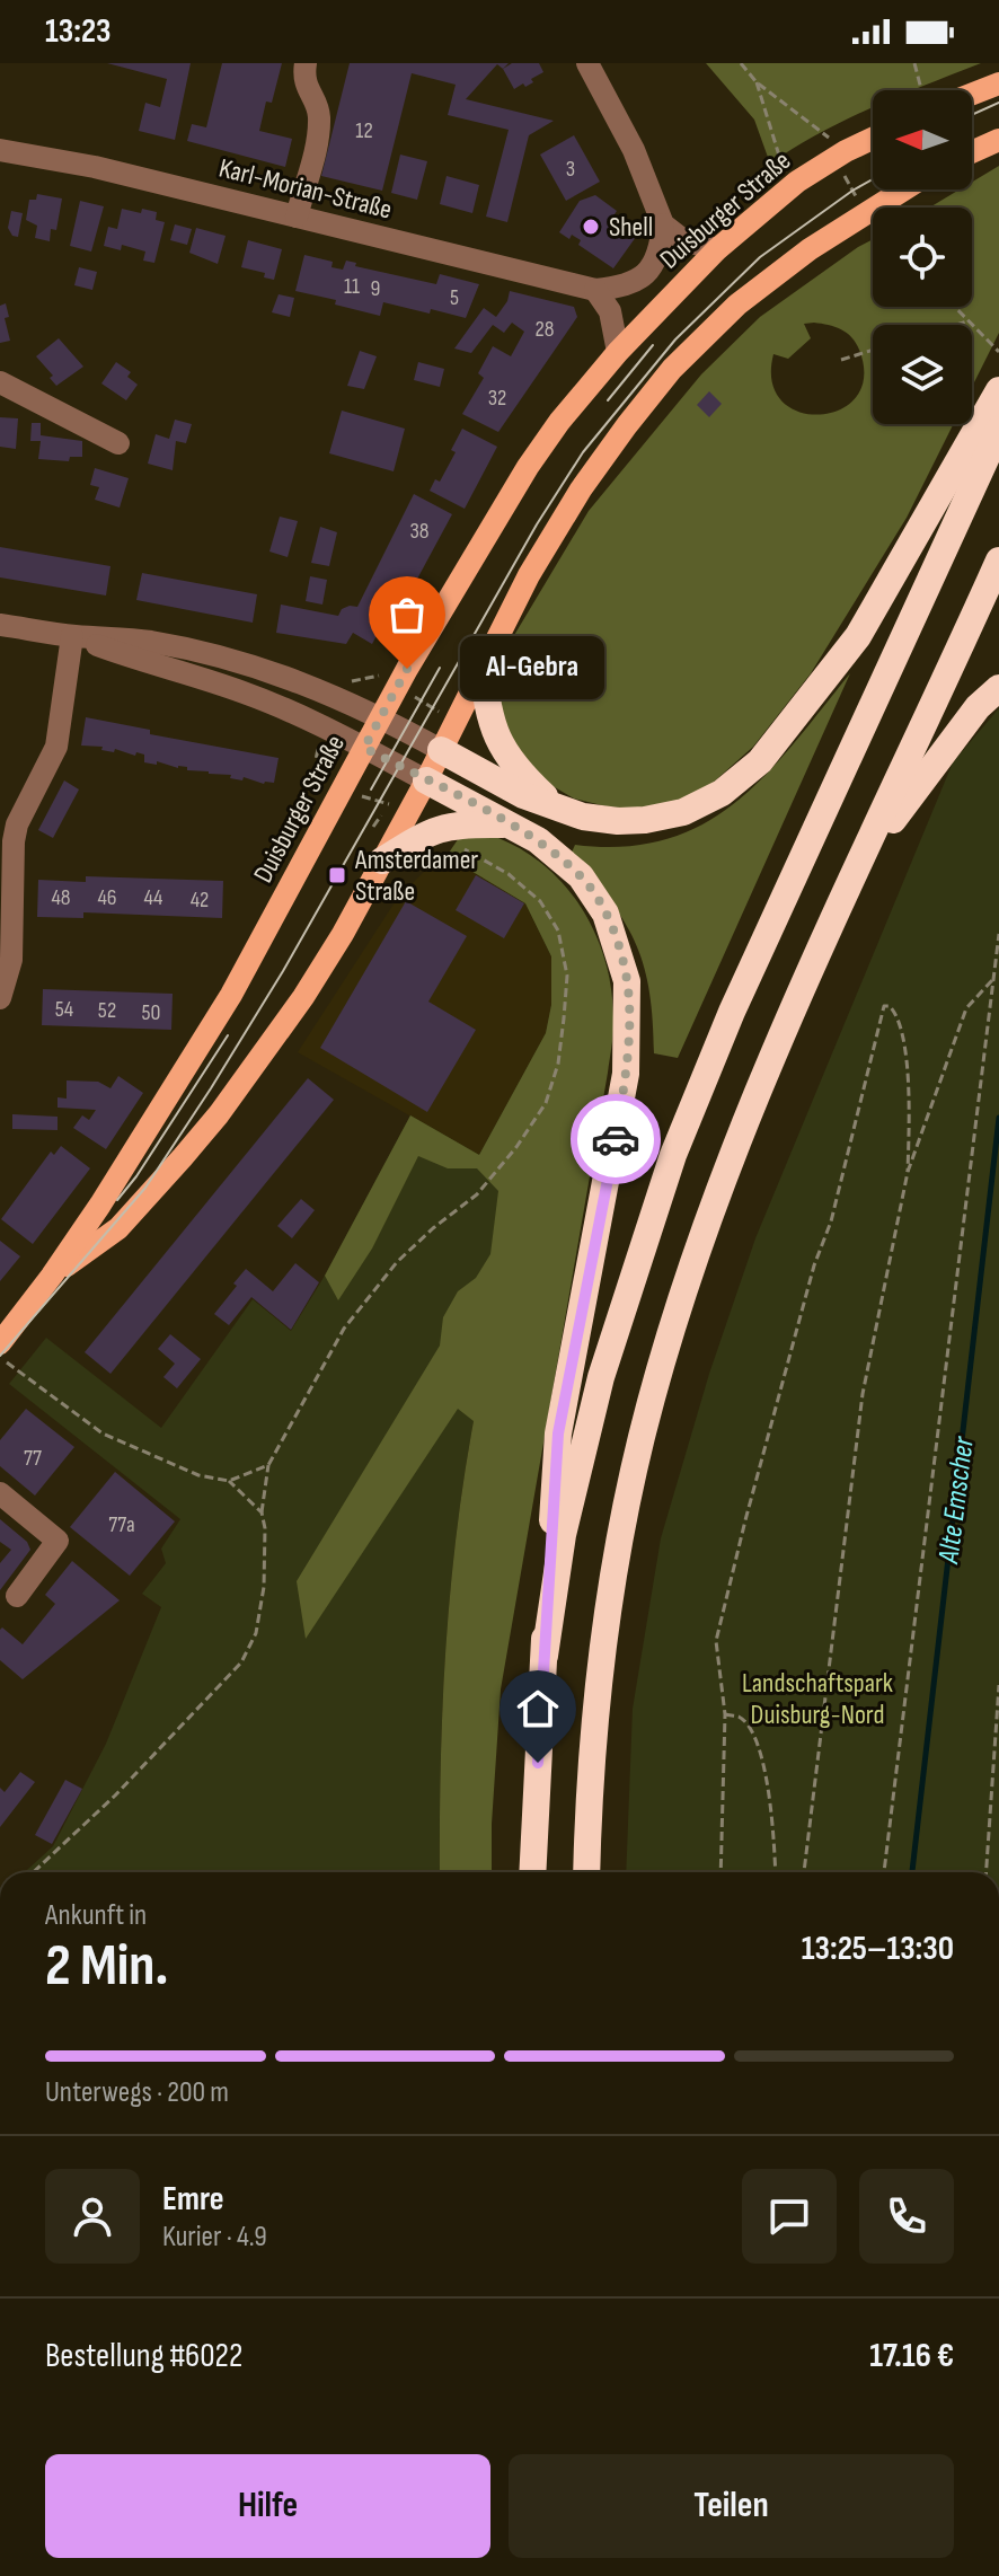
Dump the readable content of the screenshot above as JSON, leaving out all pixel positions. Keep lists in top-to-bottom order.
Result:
{
  "streets": {
    "main road": ["Duisburger Straße"],
    "street": ["Karl-Morian-Straße"]
  },
  "water": ["Alte Emscher"],
  "parks": ["Landschaftspark Duisburg-Nord"],
  "places": {
    "other": ["Shell", "Al-Gebra"],
    "transit": ["Amsterdamer Straße"]
  },
  "house_numbers": [
    "12",
    "3",
    "11",
    "9",
    "5",
    "28",
    "32",
    "38",
    "48",
    "46",
    "44",
    "42",
    "54",
    "52",
    "50",
    "77",
    "77a"
  ],
  "north": "left",
  "page": {
    "status": "13:23",
    "bubble": "Al-Gebra",
    "heading": ["2 Min.", "Ankunft in", "13:25–13:30"],
    "panel": [
      "Emre",
      "Kurier · 4.9",
      "Bestellung #6022",
      "17.16 €"
    ],
    "bar": "Unterwegs · 200 m",
    "buttons": ["Hilfe", "Teilen"]
  }
}
